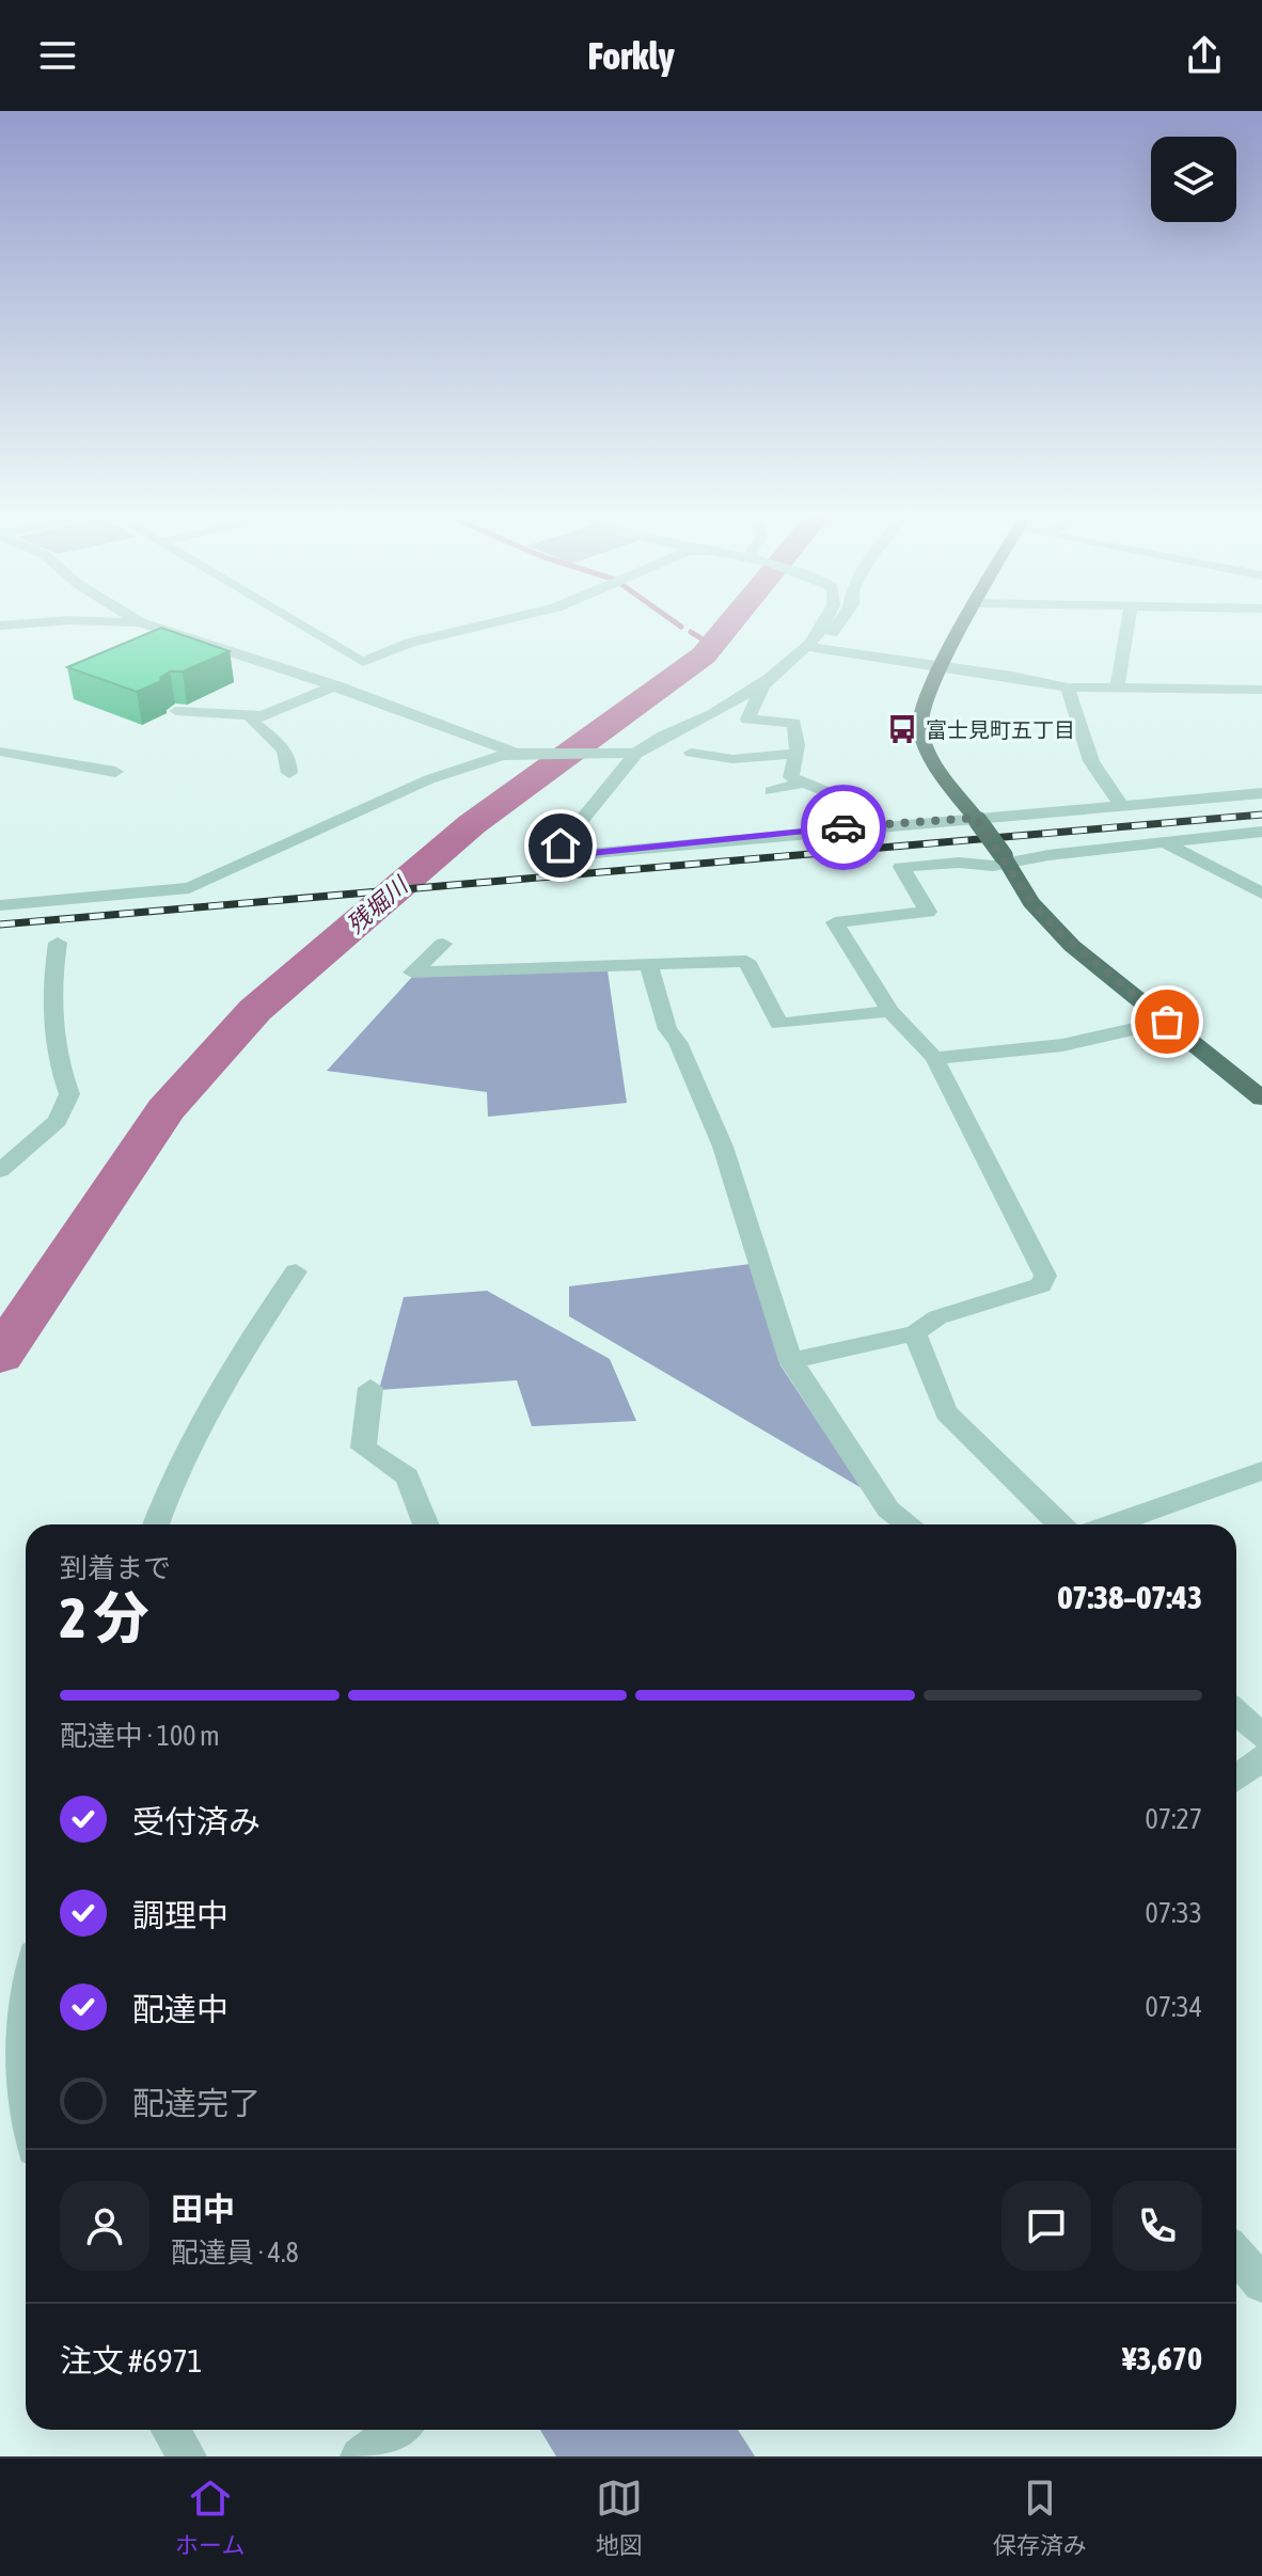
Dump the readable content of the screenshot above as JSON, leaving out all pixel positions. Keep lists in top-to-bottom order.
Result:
{
  "water": ["残堀川"],
  "places": {
    "bus stop": ["富士見町五丁目"]
  },
  "page": {
    "header": "Forkly",
    "heading": ["2 分", "到着まで", "07:38–07:43"],
    "panel": [
      "田中",
      "配達員 · 4.8",
      "注文 #6971",
      "¥3,670"
    ],
    "bar": "配達中 · 100 m",
    "list": [
      ["受付済み", "07:27"],
      ["調理中", "07:33"],
      ["配達中", "07:34"],
      "配達完了"
    ],
    "tabs": ["ホーム", "地図", "保存済み"]
  }
}
